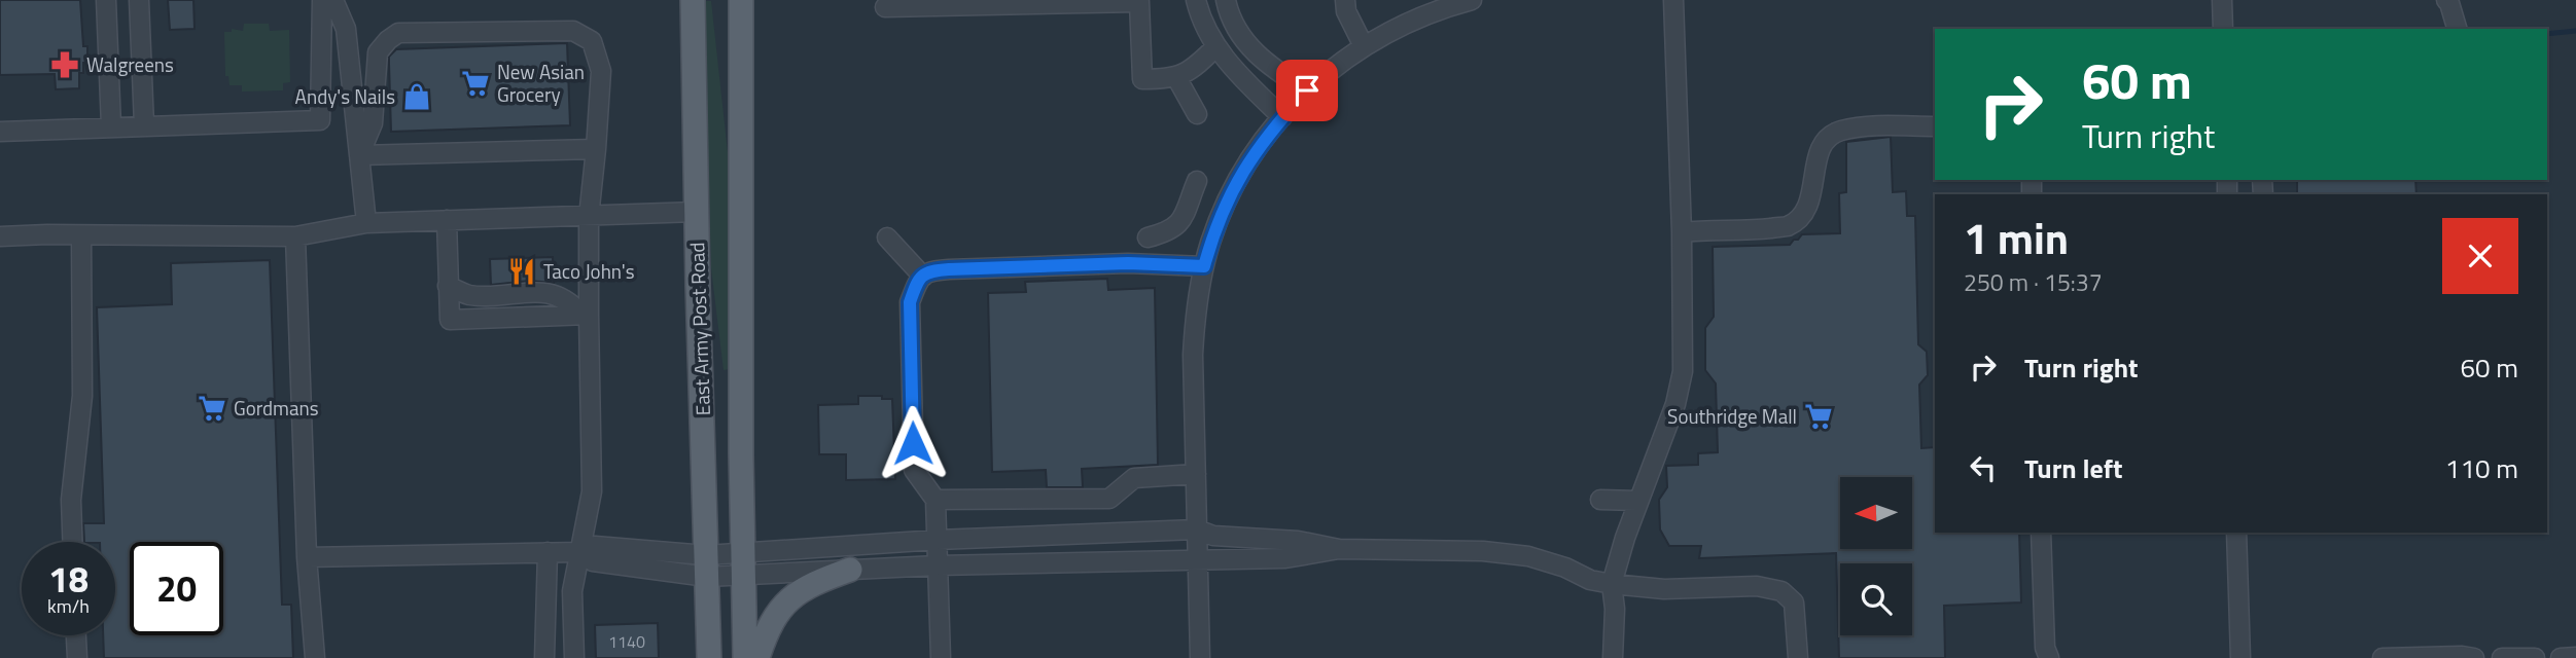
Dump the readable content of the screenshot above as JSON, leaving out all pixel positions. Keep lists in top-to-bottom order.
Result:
{
  "streets": {
    "main road": ["East Army Post Road"]
  },
  "places": {
    "pharmacy": ["Walgreens"],
    "supermarket": ["New Asian Grocery", "Gordmans", "Southridge Mall"],
    "shop": ["Andy's Nails"],
    "restaurant": ["Taco John's"]
  },
  "house_numbers": ["1140"],
  "north": "left",
  "page": {
    "turn": ["60 m", "Turn right"],
    "heading": ["1 min", "250 m · 15:37"],
    "list": [
      {
        "name": "Turn right",
        "value": "60 m"
      },
      {
        "name": "Turn left",
        "value": "110 m"
      }
    ],
    "speed": "18 km/h",
    "limit": "20"
  }
}
